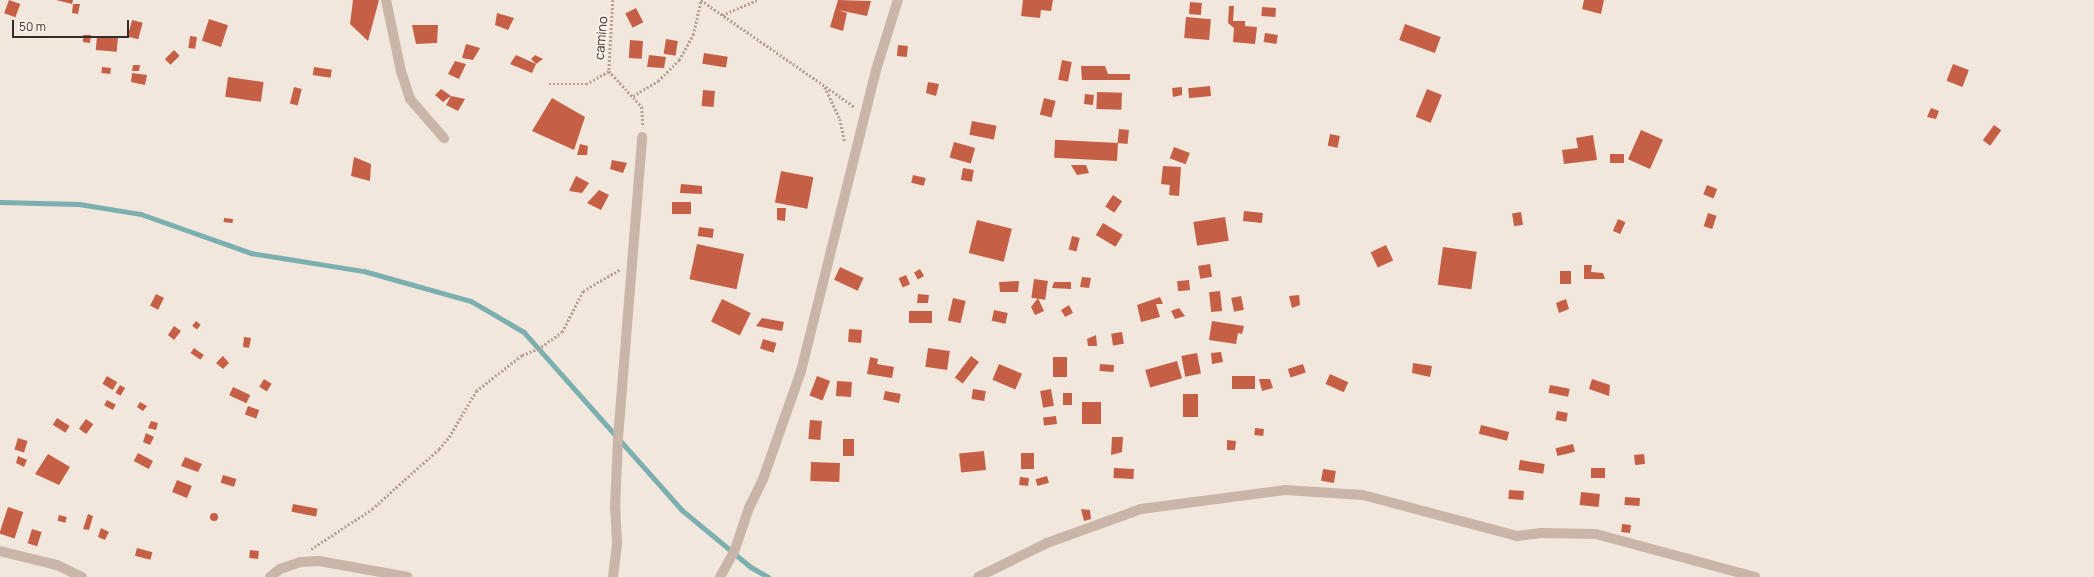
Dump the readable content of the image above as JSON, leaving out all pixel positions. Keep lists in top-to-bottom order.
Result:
{
  "streets": {
    "path": ["camino"]
  },
  "scale_bar": "50 m"
}
